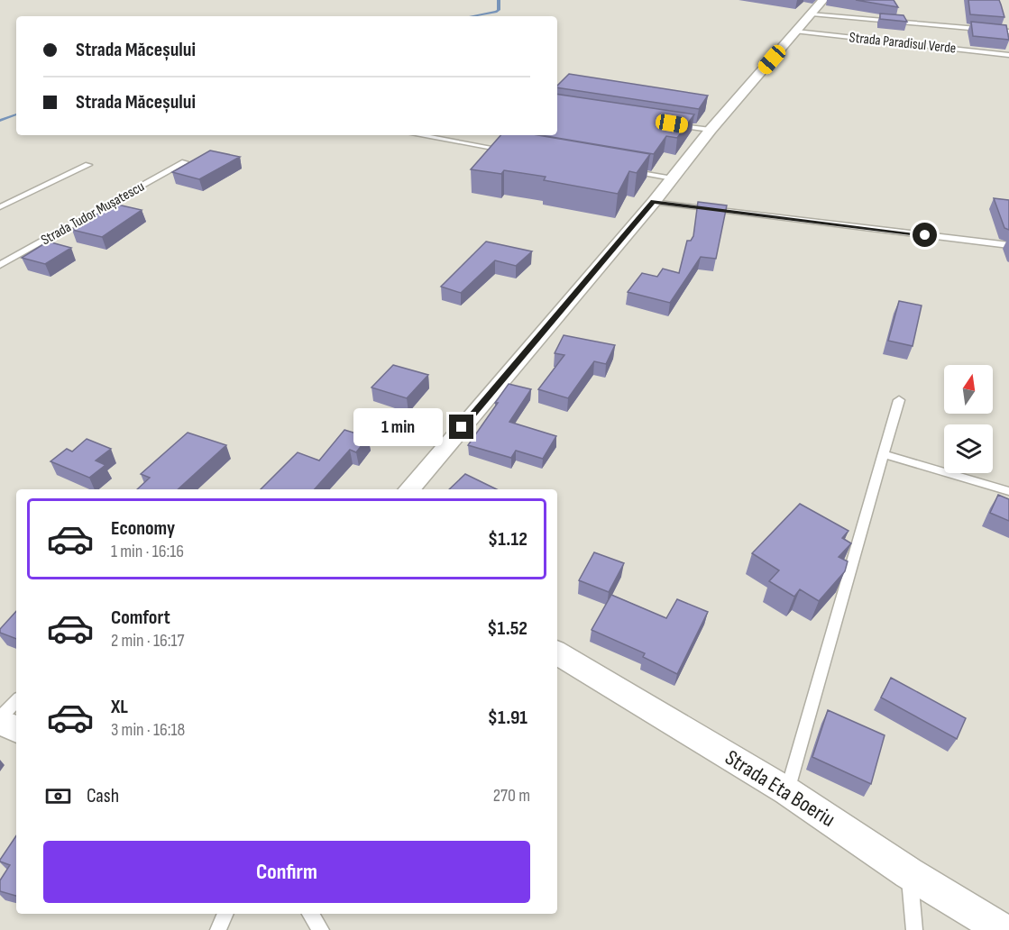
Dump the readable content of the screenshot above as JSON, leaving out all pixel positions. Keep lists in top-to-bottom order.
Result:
{
  "streets": {
    "street": ["Strada Eta Boeriu"],
    "lane": ["Strada Paradisul Verde", "Strada Tudor Mușatescu"]
  },
  "north": "top",
  "page": {
    "banner": ["Strada Măceșului", "Strada Măceșului"],
    "bubble": "1 min",
    "list": [
      {
        "name": "Economy",
        "note": "1 min · 16:16",
        "value": "$1.12"
      },
      {
        "name": "Comfort",
        "note": "2 min · 16:17",
        "value": "$1.52"
      },
      {
        "name": "XL",
        "note": "3 min · 16:18",
        "value": "$1.91"
      }
    ],
    "pay": ["Cash", "270 m"],
    "buttons": "Confirm"
  }
}
